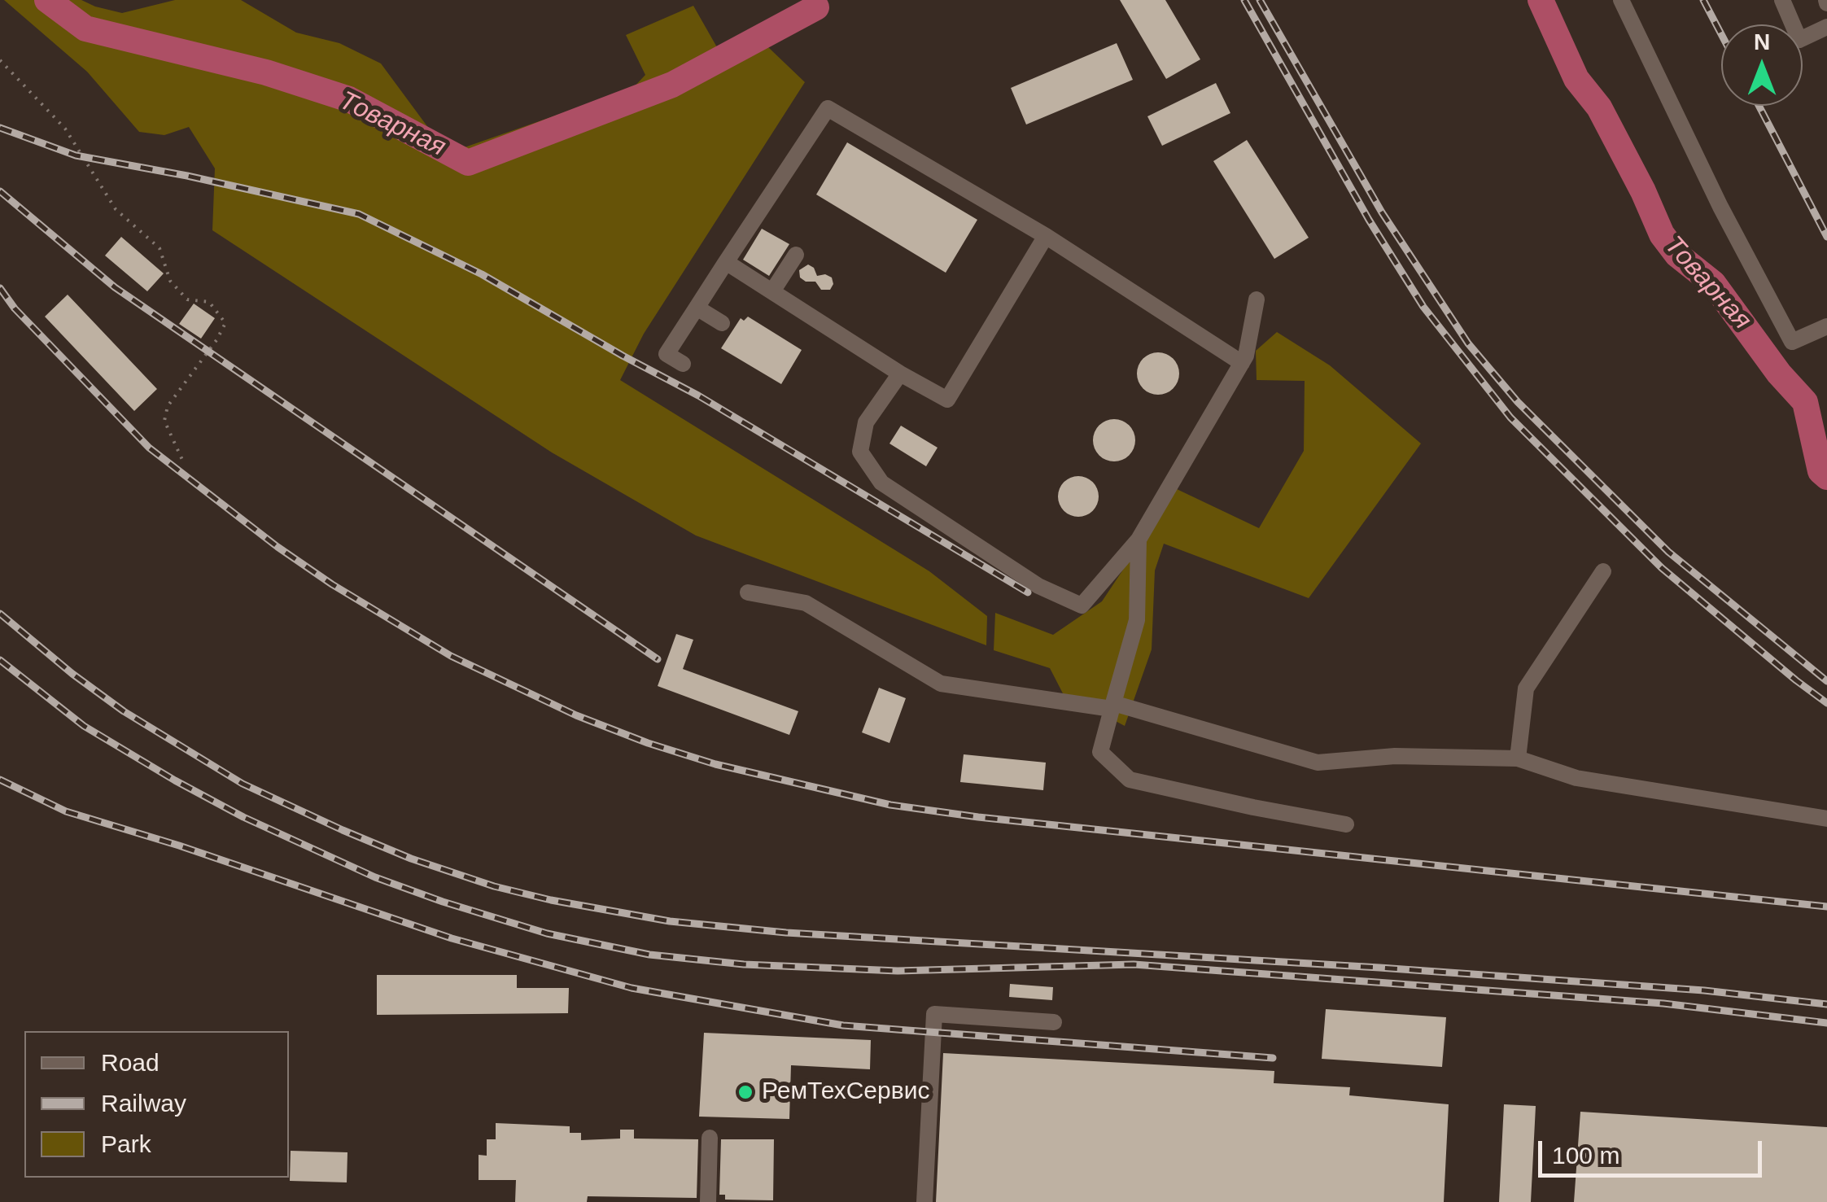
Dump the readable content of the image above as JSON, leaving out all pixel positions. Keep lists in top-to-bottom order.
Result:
{
  "water": ["Товарная"],
  "places": ["РемТехСервис"],
  "legend": ["Road", "Railway", "Park"],
  "scale_bar": "100 m",
  "north": "top"
}
